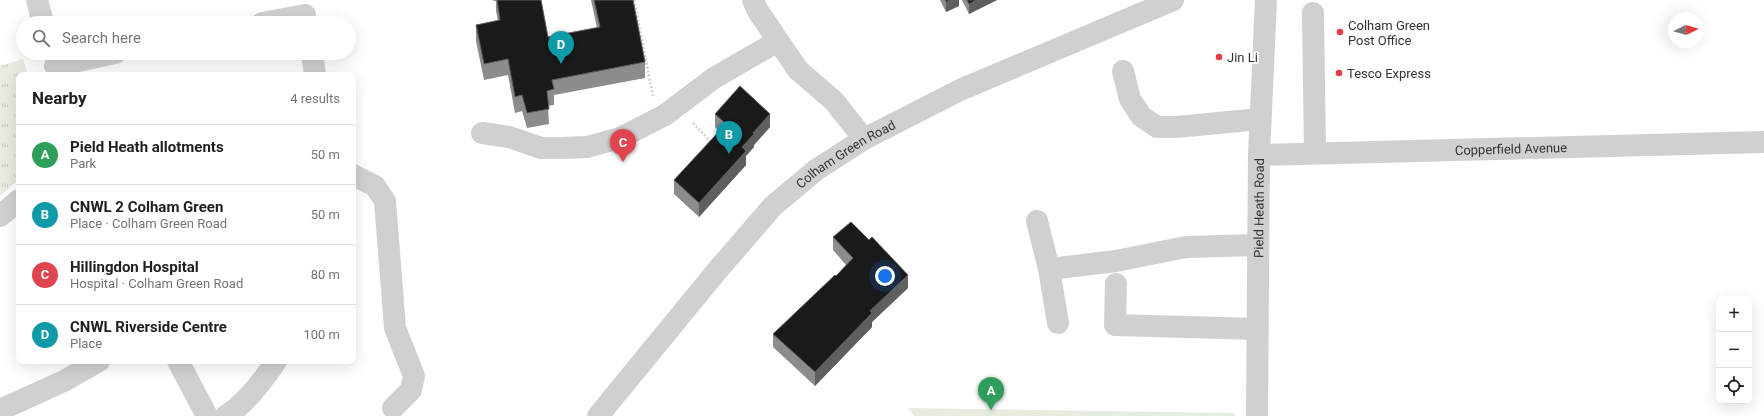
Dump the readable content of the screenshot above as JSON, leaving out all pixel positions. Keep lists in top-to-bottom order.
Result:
{
  "streets": {
    "street": ["Copperfield Avenue", "Colham Green Road", "Pield Heath Road"]
  },
  "crossings": [
    ["Copperfield Avenue", "Pield Heath Road"]
  ],
  "places": ["Colham Green Post Office", "Jin Li", "Tesco Express"],
  "north": "right",
  "page": {
    "search": "Search here",
    "pins": [
      "D",
      "B",
      "C",
      "A"
    ],
    "heading": ["Nearby", "4 results"],
    "list": [
      {
        "mark": "A",
        "name": "Pield Heath allotments",
        "note": "Park",
        "value": "50 m"
      },
      {
        "mark": "B",
        "name": "CNWL 2 Colham Green",
        "note": "Place · Colham Green Road",
        "value": "50 m"
      },
      {
        "mark": "C",
        "name": "Hillingdon Hospital",
        "note": "Hospital · Colham Green Road",
        "value": "80 m"
      },
      {
        "mark": "D",
        "name": "CNWL Riverside Centre",
        "note": "Place",
        "value": "100 m"
      }
    ],
    "map_buttons": ["+", "−"]
  }
}
